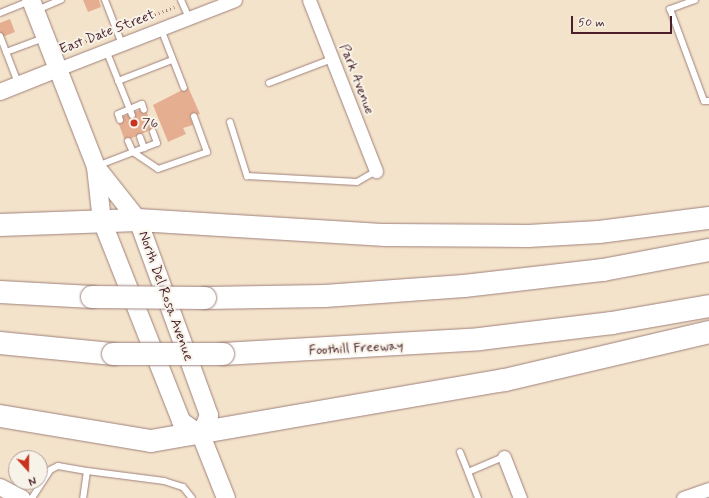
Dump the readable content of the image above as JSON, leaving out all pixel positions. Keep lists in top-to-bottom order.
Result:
{
  "streets": {
    "highway": ["Foothill Freeway"],
    "main road": ["North Del Rosa Avenue"],
    "street": ["East Date Street", "Park Avenue"]
  },
  "crossings": [
    ["East Date Street", "North Del Rosa Avenue"]
  ],
  "places": ["76"],
  "scale_bar": "50 m",
  "north": "bottom"
}
